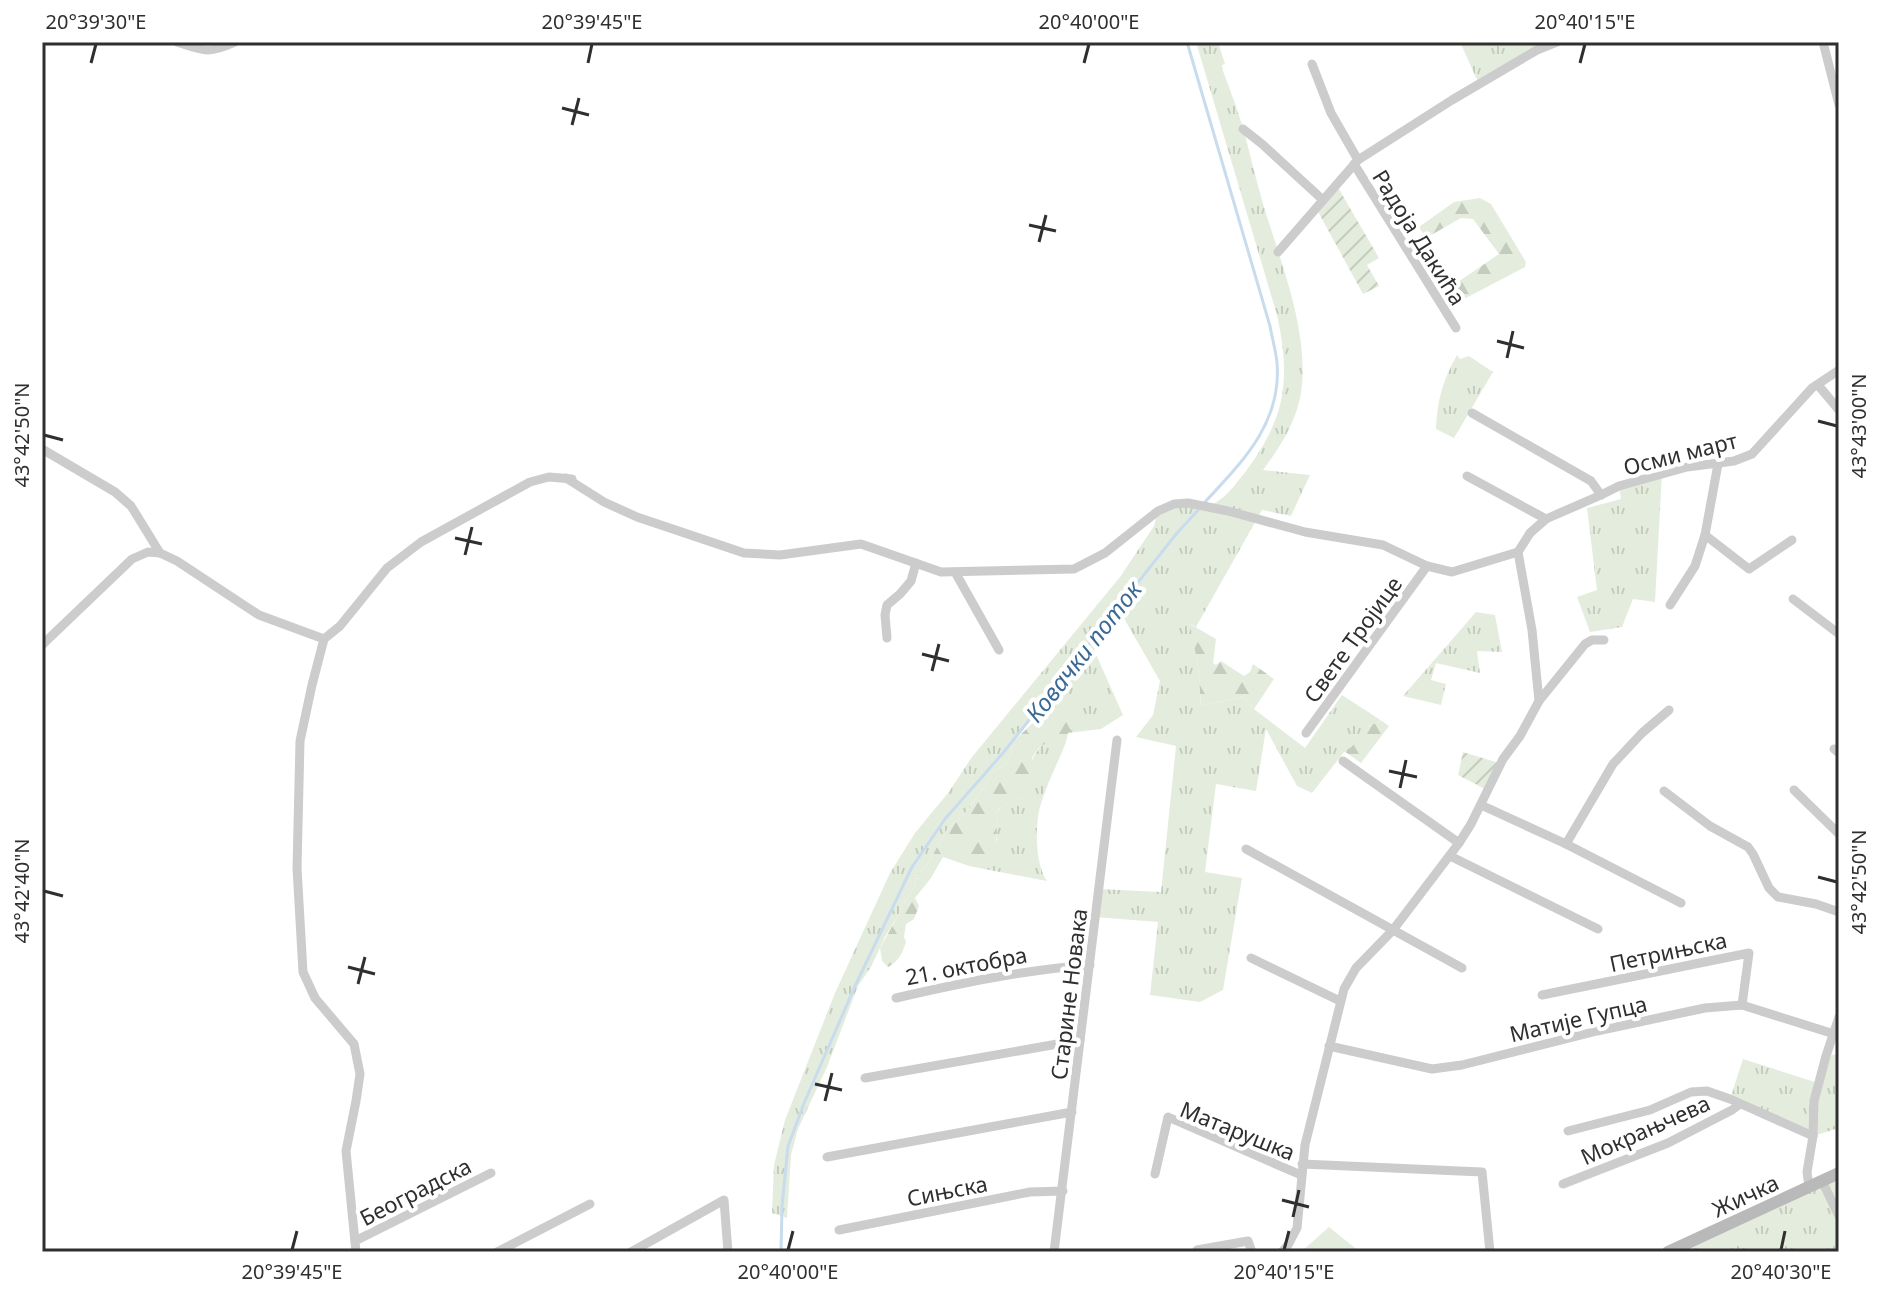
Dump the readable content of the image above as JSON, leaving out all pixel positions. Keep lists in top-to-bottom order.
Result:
{
  "streets": {
    "main road": ["Жичка"],
    "street": [
      "Радоја Дакића",
      "Осми март",
      "Свете Тројице",
      "Петрињска",
      "21. октобра",
      "Старине Новака",
      "Матије Гупца",
      "Мокрањчева",
      "Матарушка",
      "Сињска",
      "Београдска"
    ]
  },
  "crossings": [
    ["Петрињска", "Матије Гупца"],
    ["21. октобра", "Старине Новака"],
    ["Старине Новака", "Сињска"]
  ],
  "water": ["Ковачки поток"],
  "coordinates": [
    "20°39'30\"E",
    "20°39'45\"E",
    "20°40'00\"E",
    "20°40'15\"E",
    "43°43'00\"N",
    "43°42'50\"N",
    "43°42'40\"N",
    "20°40'30\"E"
  ]
}
